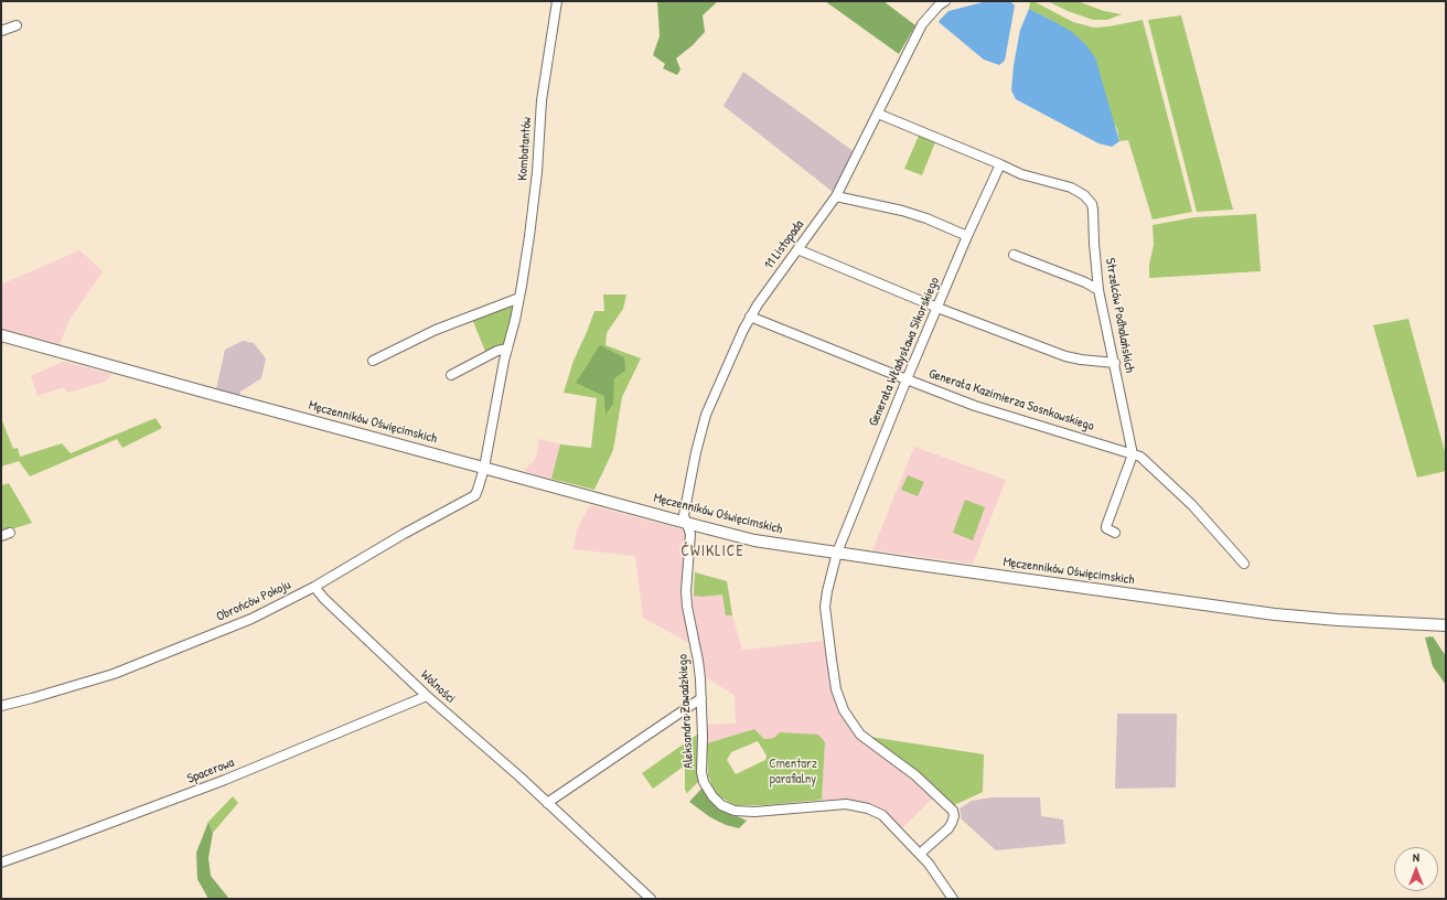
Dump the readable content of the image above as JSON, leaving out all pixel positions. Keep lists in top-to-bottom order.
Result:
{
  "streets": {
    "main road": ["Męczenników Oświęcimskich"],
    "street": [
      "Kombatantów",
      "11 Listopada",
      "Strzelców Podhalańskich",
      "Generała Władysława Sikorskiego",
      "Generała Kazimierza Sosnkowskiego",
      "Obrońców Pokoju",
      "Wolności",
      "Aleksandra Zawadzkiego",
      "Spacerowa"
    ]
  },
  "crossings": [
    ["Kombatantów", "Męczenników Oświęcimskich"],
    ["Kombatantów", "Obrońców Pokoju"],
    ["11 Listopada", "Strzelców Podhalańskich"],
    ["11 Listopada", "Generała Kazimierza Sosnkowskiego"],
    ["11 Listopada", "Męczenników Oświęcimskich"],
    ["11 Listopada", "Aleksandra Zawadzkiego"],
    ["Strzelców Podhalańskich", "Generała Władysława Sikorskiego"],
    ["Strzelców Podhalańskich", "Generała Kazimierza Sosnkowskiego"],
    ["Generała Władysława Sikorskiego", "Generała Kazimierza Sosnkowskiego"],
    ["Generała Władysława Sikorskiego", "Męczenników Oświęcimskich"],
    ["Generała Władysława Sikorskiego", "Aleksandra Zawadzkiego"],
    ["Męczenników Oświęcimskich", "Obrońców Pokoju"],
    ["Męczenników Oświęcimskich", "Aleksandra Zawadzkiego"],
    ["Obrońców Pokoju", "Wolności"],
    ["Wolności", "Spacerowa"]
  ],
  "districts": ["ĆWIKLICE"],
  "parks": ["Cmentarz parafialny"],
  "north": "top"
}
